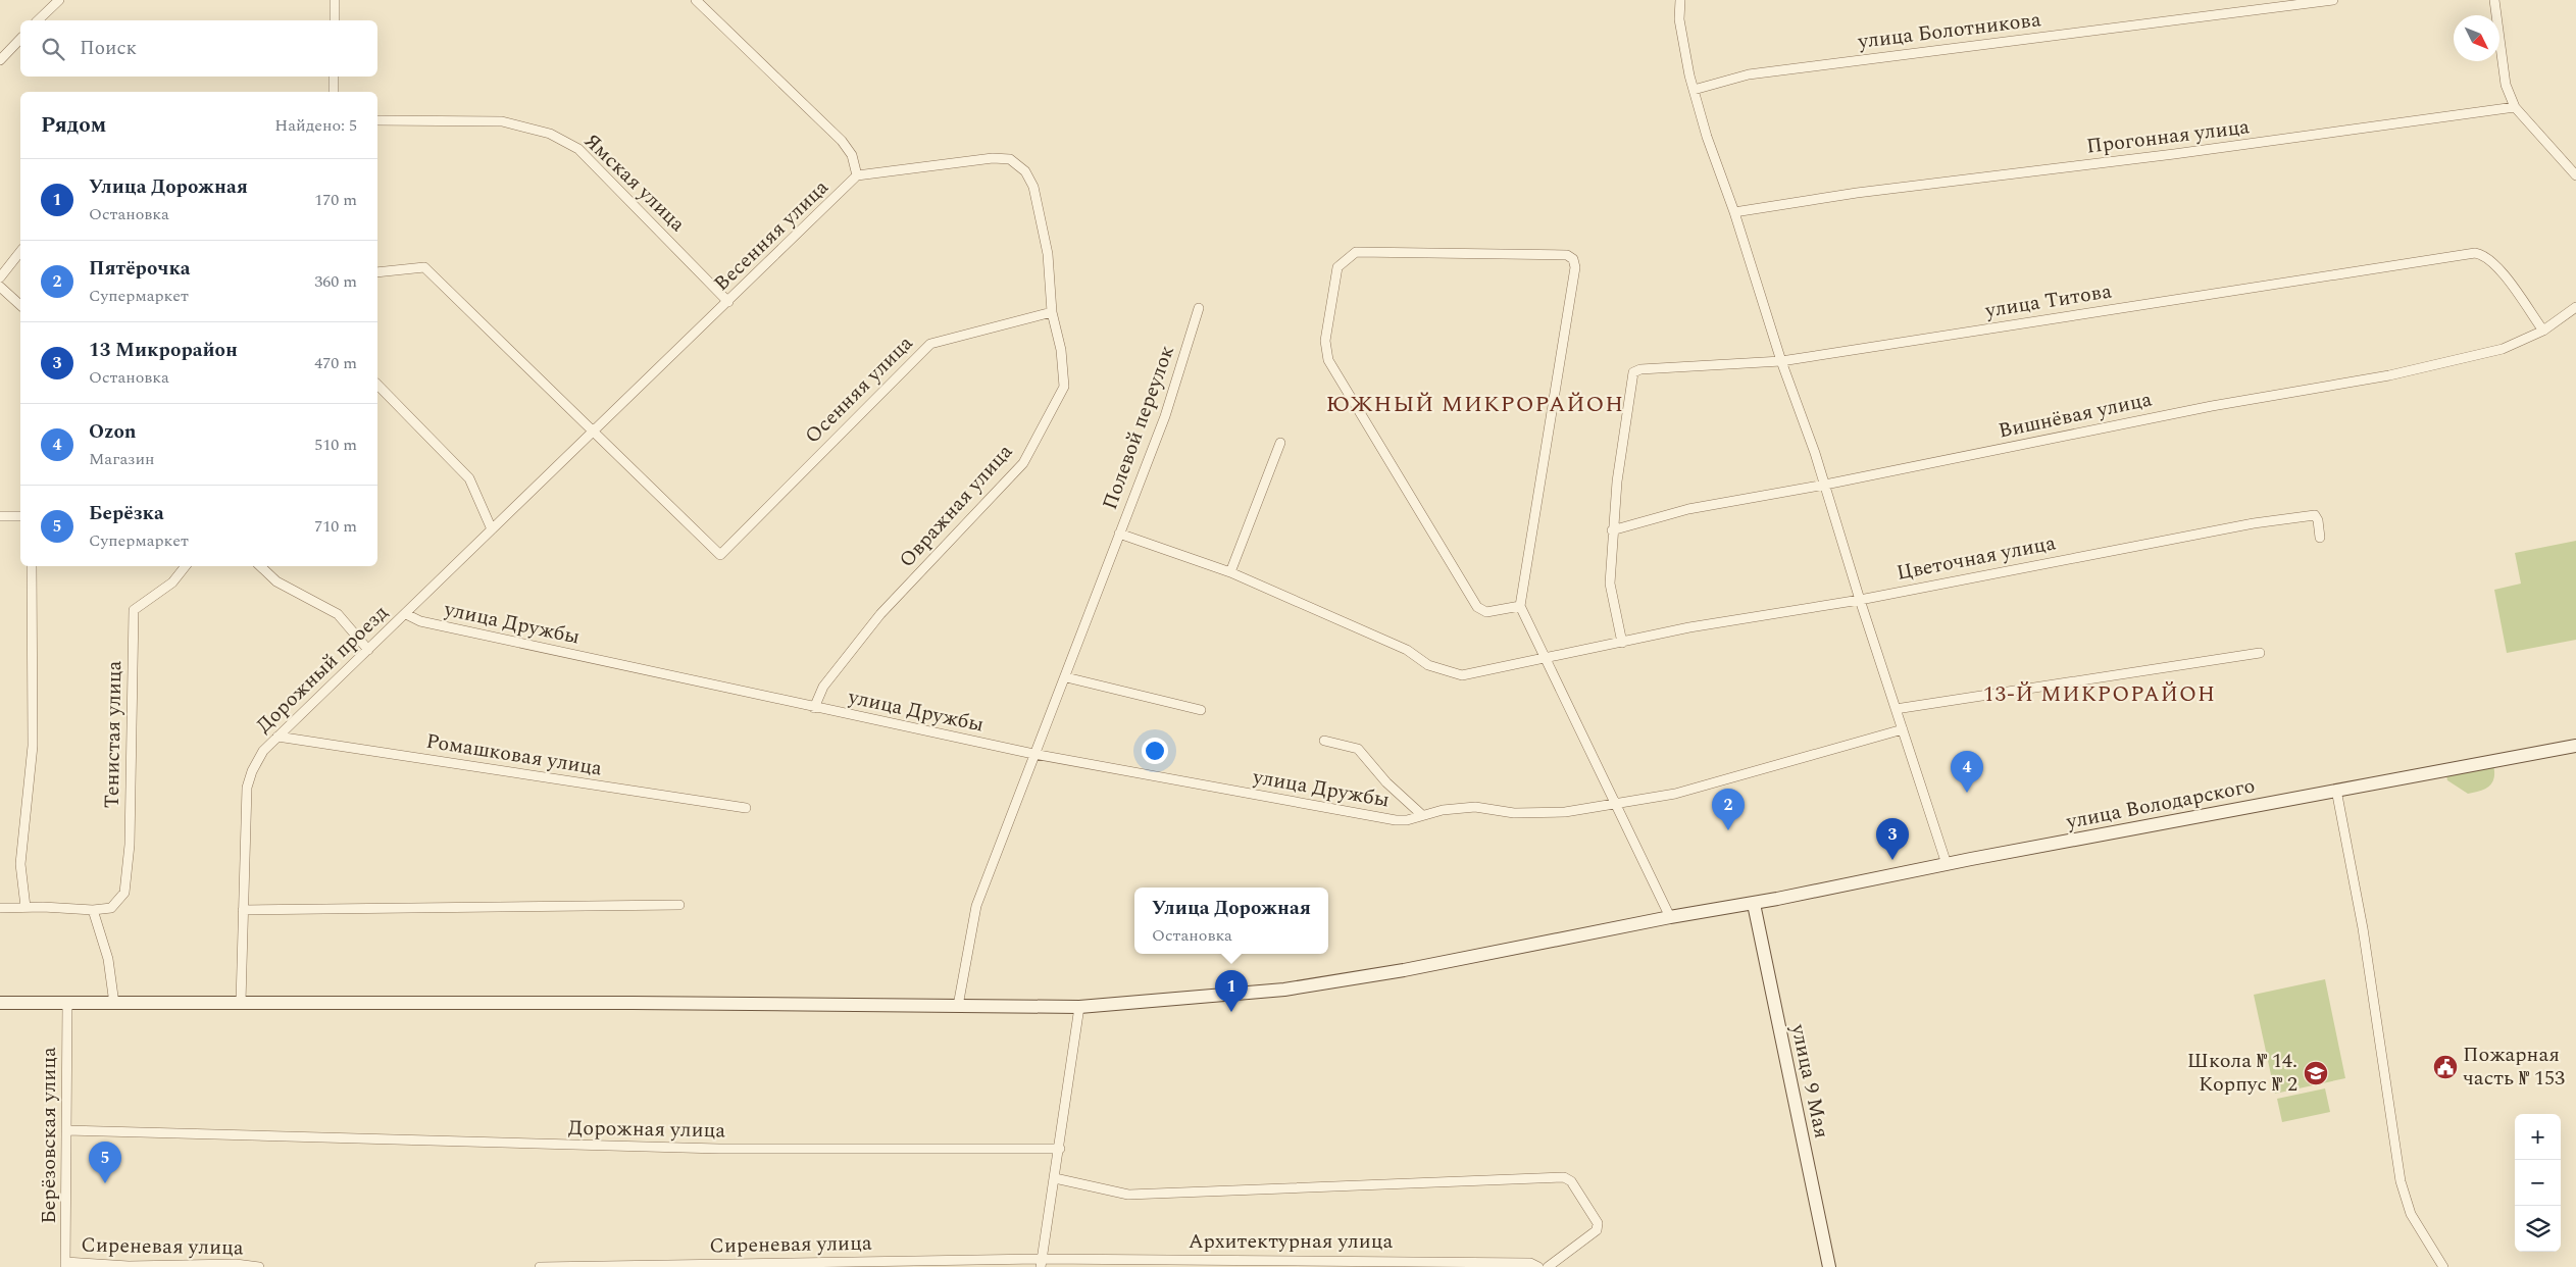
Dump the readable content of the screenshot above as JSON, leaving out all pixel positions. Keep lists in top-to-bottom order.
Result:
{
  "streets": {
    "main road": ["улица Володарского", "улица 9 Мая"],
    "street": [
      "улица Болотникова",
      "Прогонная улица",
      "Ямская улица",
      "Весенняя улица",
      "улица Титова",
      "Осенняя улица",
      "Вишнёвая улица",
      "Полевой переулок",
      "Овражная улица",
      "Цветочная улица",
      "улица Дружбы",
      "Дорожный проезд",
      "Тенистая улица",
      "Ромашковая улица",
      "Дорожная улица",
      "Берёзовская улица",
      "Архитектурная улица",
      "Сиреневая улица"
    ]
  },
  "crossings": [
    ["Ямская улица", "Весенняя улица"],
    ["Весенняя улица", "Осенняя улица"],
    ["Весенняя улица", "Овражная улица"],
    ["Весенняя улица", "Дорожный проезд"],
    ["улица Титова", "Вишнёвая улица"],
    ["Осенняя улица", "Овражная улица"],
    ["Осенняя улица", "Дорожный проезд"],
    ["Полевой переулок", "Цветочная улица"],
    ["Овражная улица", "улица Дружбы"],
    ["улица Дружбы", "Дорожный проезд"],
    ["Дорожный проезд", "Ромашковая улица"],
    ["Дорожный проезд", "улица Володарского"],
    ["улица Володарского", "улица 9 Мая"],
    ["улица Володарского", "Берёзовская улица"],
    ["Дорожная улица", "Берёзовская улица"],
    ["Берёзовская улица", "Сиреневая улица"],
    ["Архитектурная улица", "Сиреневая улица"]
  ],
  "districts": ["ЮЖНЫЙ МИКРОРАЙОН", "13-Й МИКРОРАЙОН"],
  "places": {
    "public building": ["Пожарная часть № 153"],
    "school or university": ["Школа № 14. Корпус № 2"]
  },
  "north": "bottom right",
  "page": {
    "search": "Поиск",
    "heading": ["Рядом", "Найдено: 5"],
    "list": [
      {
        "mark": "1",
        "name": "Улица Дорожная",
        "note": "Остановка",
        "value": "170 m"
      },
      {
        "mark": "2",
        "name": "Пятёрочка",
        "note": "Супермаркет",
        "value": "360 m"
      },
      {
        "mark": "3",
        "name": "13 Микрорайон",
        "note": "Остановка",
        "value": "470 m"
      },
      {
        "mark": "4",
        "name": "Ozon",
        "note": "Магазин",
        "value": "510 m"
      },
      {
        "mark": "5",
        "name": "Берёзка",
        "note": "Супермаркет",
        "value": "710 m"
      }
    ],
    "pins": [
      "4",
      "2",
      "3",
      "1",
      "5"
    ],
    "popup": ["Улица Дорожная", "Остановка"],
    "map_buttons": ["+", "−"]
  }
}
